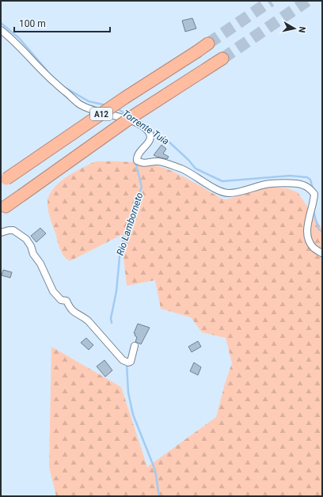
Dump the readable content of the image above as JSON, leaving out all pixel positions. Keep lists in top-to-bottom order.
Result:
{
  "streets": {
    "highway": ["A12"]
  },
  "water": ["Torrente Tuia", "Rio Lamborneto"],
  "scale_bar": "100 m",
  "north": "right"
}
